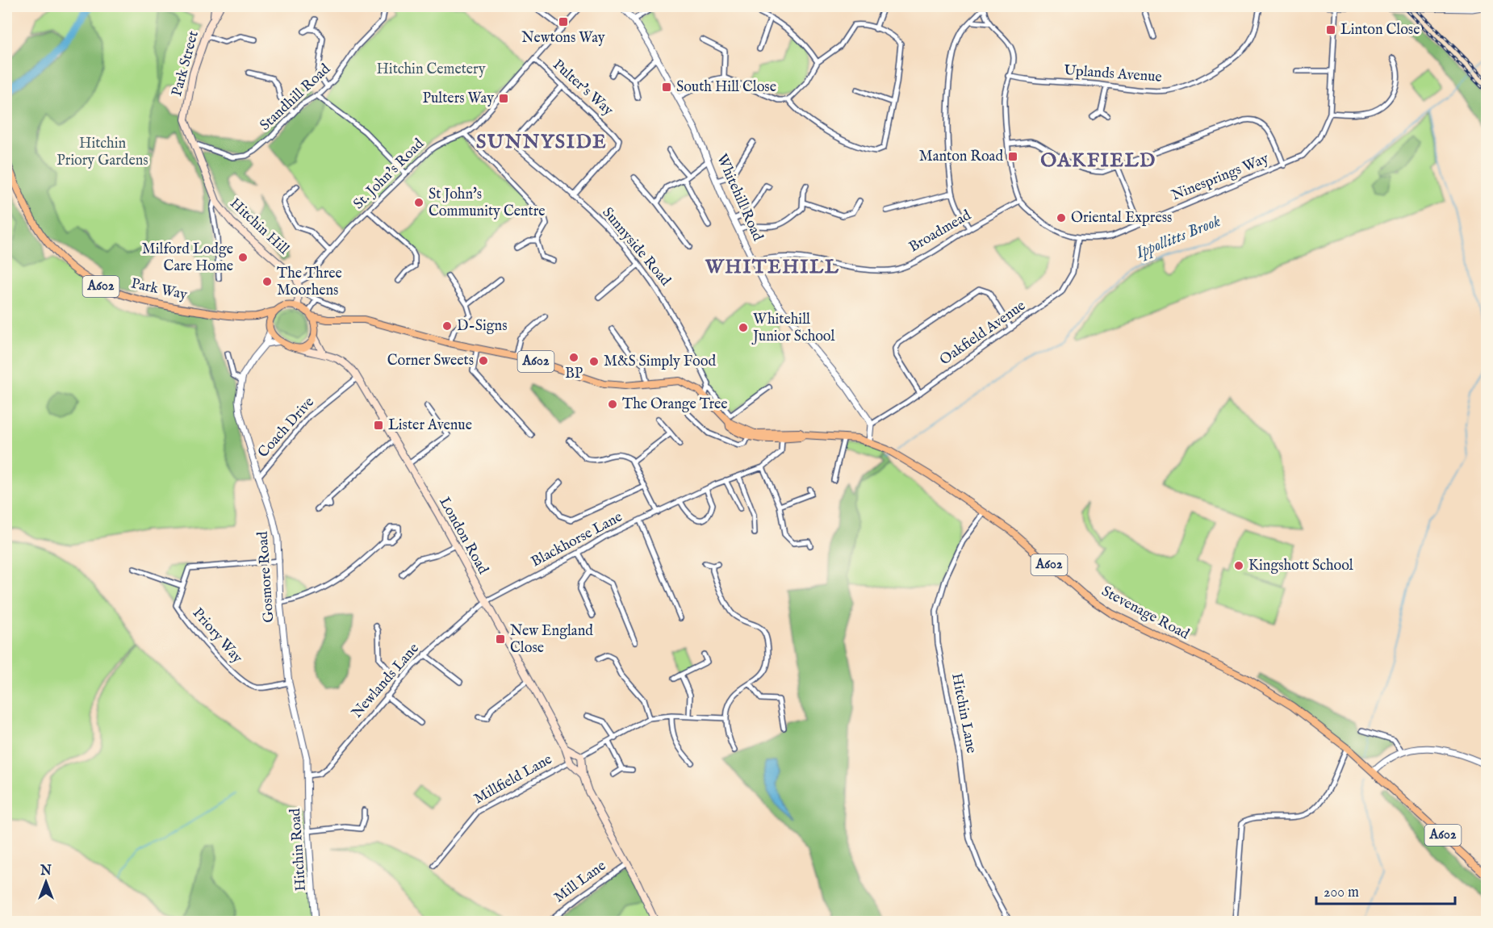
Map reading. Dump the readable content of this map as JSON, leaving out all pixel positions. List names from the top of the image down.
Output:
{
  "streets": {
    "main road": [
      "Park Street",
      "Hitchin Hill",
      "A602",
      "Park Way",
      "London Road",
      "Stevenage Road"
    ],
    "street": [
      "Uplands Avenue",
      "Pulter's Way",
      "Standhill Road",
      "St. John's Road",
      "Ninesprings Way",
      "Whitehill Road",
      "Broadmead",
      "Sunnyside Road",
      "Oakfield Avenue",
      "Coach Drive",
      "Blackhorse Lane",
      "Gosmore Road",
      "Priory Way",
      "Newlands Lane",
      "Hitchin Lane",
      "Millfield Lane",
      "Hitchin Road",
      "Mill Lane"
    ]
  },
  "crossings": [
    ["Park Street", "Hitchin Hill"],
    ["Pulter's Way", "St. John's Road"],
    ["Pulter's Way", "Sunnyside Road"],
    ["Standhill Road", "Hitchin Hill"],
    ["St. John's Road", "Hitchin Hill"],
    ["Ninesprings Way", "Broadmead"],
    ["Ninesprings Way", "Oakfield Avenue"],
    ["Whitehill Road", "Broadmead"],
    ["Whitehill Road", "Oakfield Avenue"],
    ["A602", "Park Way"],
    ["A602", "London Road"],
    ["A602", "Gosmore Road"],
    ["A602", "Stevenage Road"],
    ["Park Way", "London Road"],
    ["Park Way", "Gosmore Road"],
    ["Coach Drive", "London Road"],
    ["Coach Drive", "Gosmore Road"],
    ["London Road", "Blackhorse Lane"],
    ["London Road", "Gosmore Road"],
    ["London Road", "Newlands Lane"],
    ["London Road", "Millfield Lane"],
    ["London Road", "Mill Lane"],
    ["Blackhorse Lane", "Stevenage Road"],
    ["Blackhorse Lane", "Newlands Lane"],
    ["Gosmore Road", "Priory Way"],
    ["Gosmore Road", "Newlands Lane"],
    ["Gosmore Road", "Hitchin Road"],
    ["Stevenage Road", "Hitchin Lane"],
    ["Newlands Lane", "Hitchin Road"]
  ],
  "districts": ["SUNNYSIDE", "OAKFIELD", "WHITEHILL"],
  "water": ["Ippollitts Brook"],
  "parks": ["Hitchin Cemetery", "Hitchin Priory Gardens"],
  "places": {
    "transit": [
      "Newtons Way",
      "Linton Close",
      "South Hill Close",
      "Pulters Way",
      "Manton Road",
      "Lister Avenue",
      "New England Close"
    ],
    "other": [
      "St John's Community Centre",
      "Oriental Express",
      "Milford Lodge Care Home",
      "The Three Moorhens",
      "D-Signs",
      "Whitehill Junior School",
      "BP",
      "Corner Sweets",
      "M&S Simply Food",
      "The Orange Tree",
      "Kingshott School"
    ]
  },
  "scale_bar": "200 m",
  "north": "top"
}
